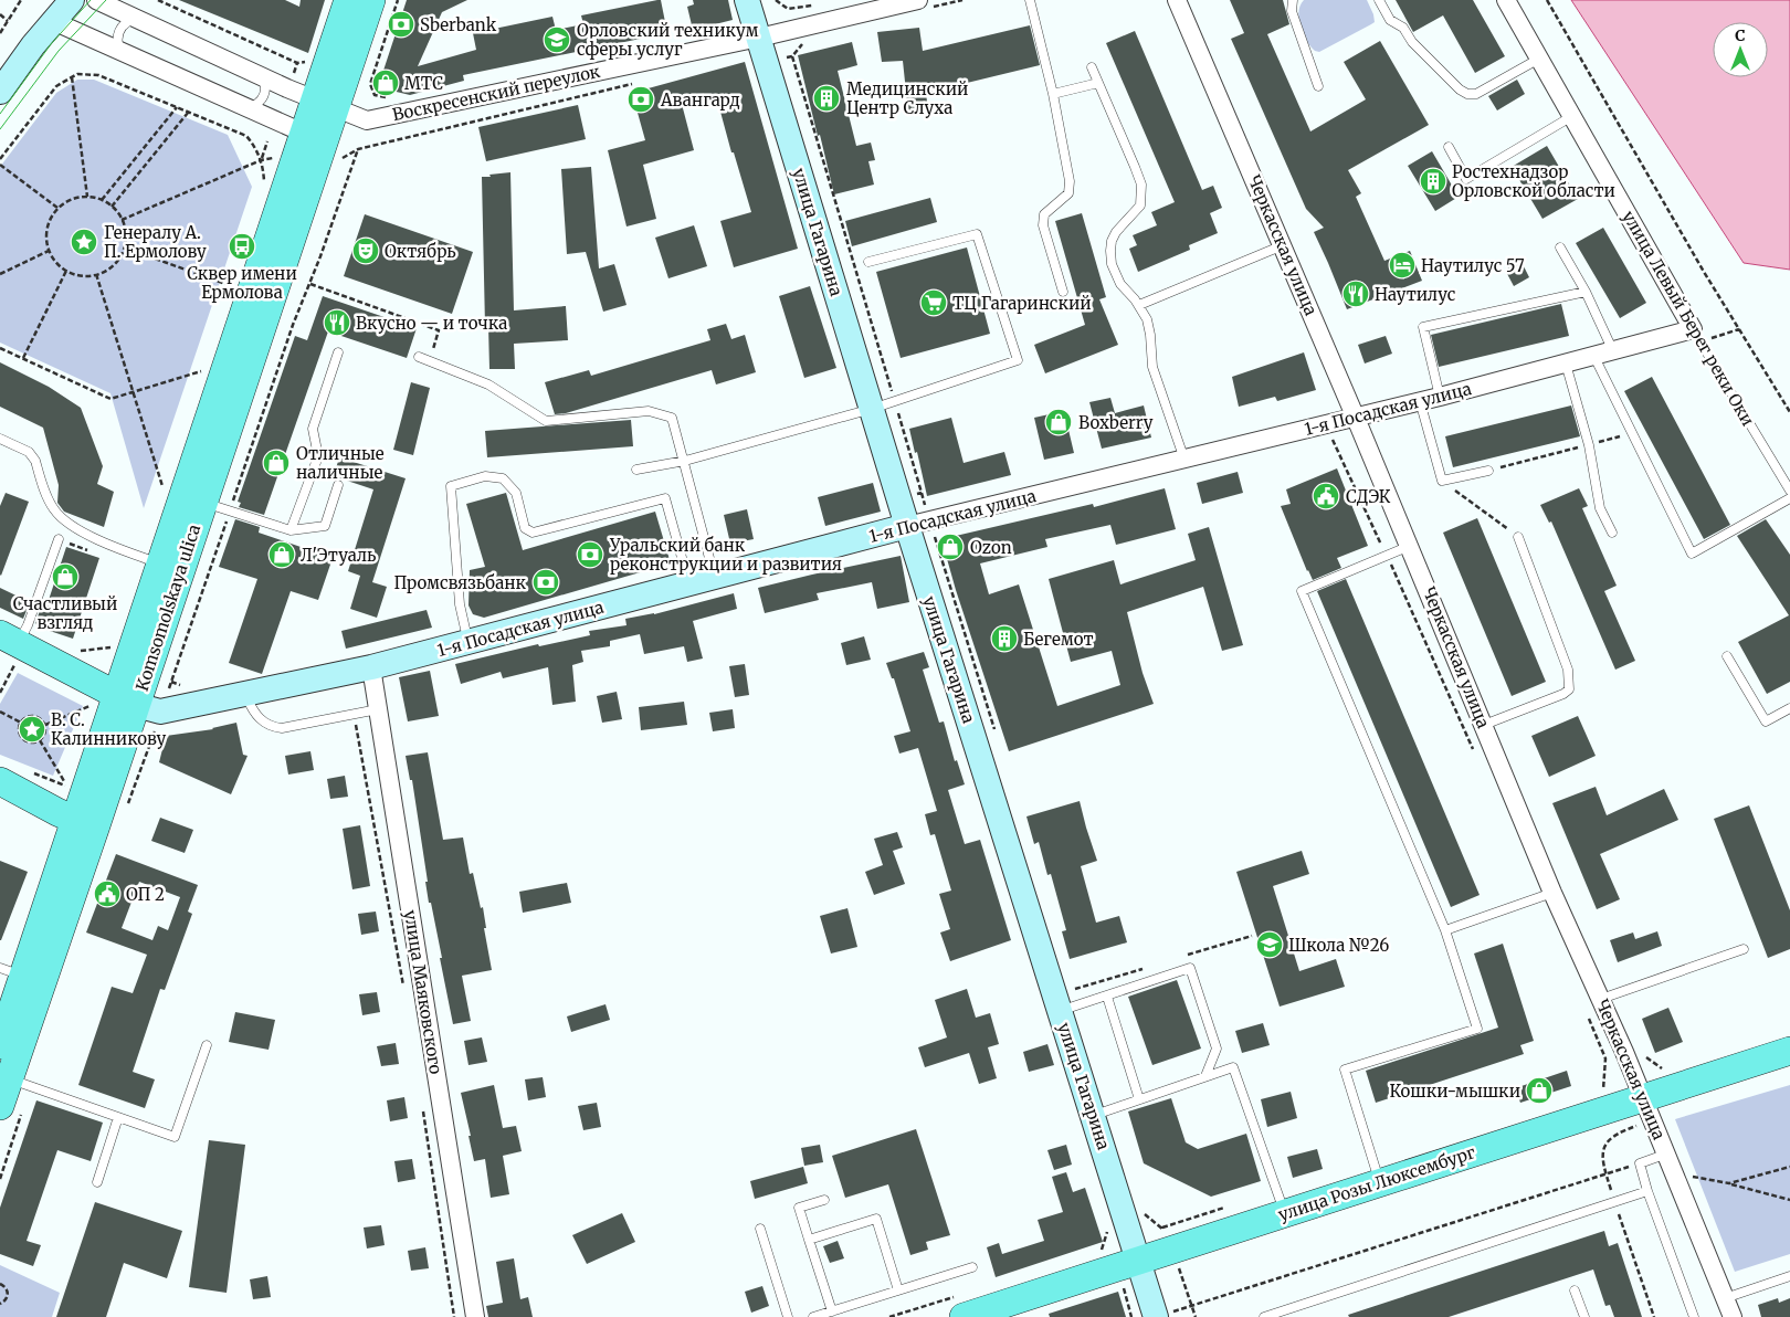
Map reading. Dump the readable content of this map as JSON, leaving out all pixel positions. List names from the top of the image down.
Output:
{
  "streets": {
    "main road": ["Komsomolskaya ulica", "улица Розы Люксембург"],
    "street": [
      "Воскресенский переулок",
      "улица Гагарина",
      "Черкасская улица",
      "улица Левый Берег реки Оки",
      "1-я Посадская улица",
      "улица Маяковского"
    ]
  },
  "crossings": [
    ["Воскресенский переулок", "улица Гагарина"],
    ["Воскресенский переулок", "Komsomolskaya ulica"],
    ["улица Гагарина", "1-я Посадская улица"],
    ["улица Гагарина", "улица Розы Люксембург"],
    ["Черкасская улица", "1-я Посадская улица"],
    ["Черкасская улица", "улица Розы Люксембург"],
    ["улица Левый Берег реки Оки", "1-я Посадская улица"],
    ["1-я Посадская улица", "Komsomolskaya ulica"],
    ["1-я Посадская улица", "улица Маяковского"]
  ],
  "places": {
    "bank": [
      "Sberbank",
      "Авангард",
      "Уральский банк реконструкции и развития",
      "Промсвязьбанк"
    ],
    "school or university": ["Орловский техникум сферы услуг", "Школа №26"],
    "shop": [
      "МТС",
      "Boxberry",
      "Отличные наличные",
      "Ozon",
      "Л'Этуаль",
      "Счастливый взгляд",
      "Кошки-мышки"
    ],
    "building": ["Медицинский Центр Слуха", "Ростехнадзор Орловской области", "Бегемот"],
    "place": ["Генералу А. П. Ермолову", "В. С. Калинникову"],
    "bus stop": ["Сквер имени Ермолова"],
    "theatre": ["Октябрь"],
    "hotel": ["Наутилус 57"],
    "restaurant": ["Наутилус", "Вкусно — и точка"],
    "supermarket": ["ТЦ Гагаринский"],
    "public building": ["СДЭК", "ОП 2"]
  },
  "north": "top"
}
